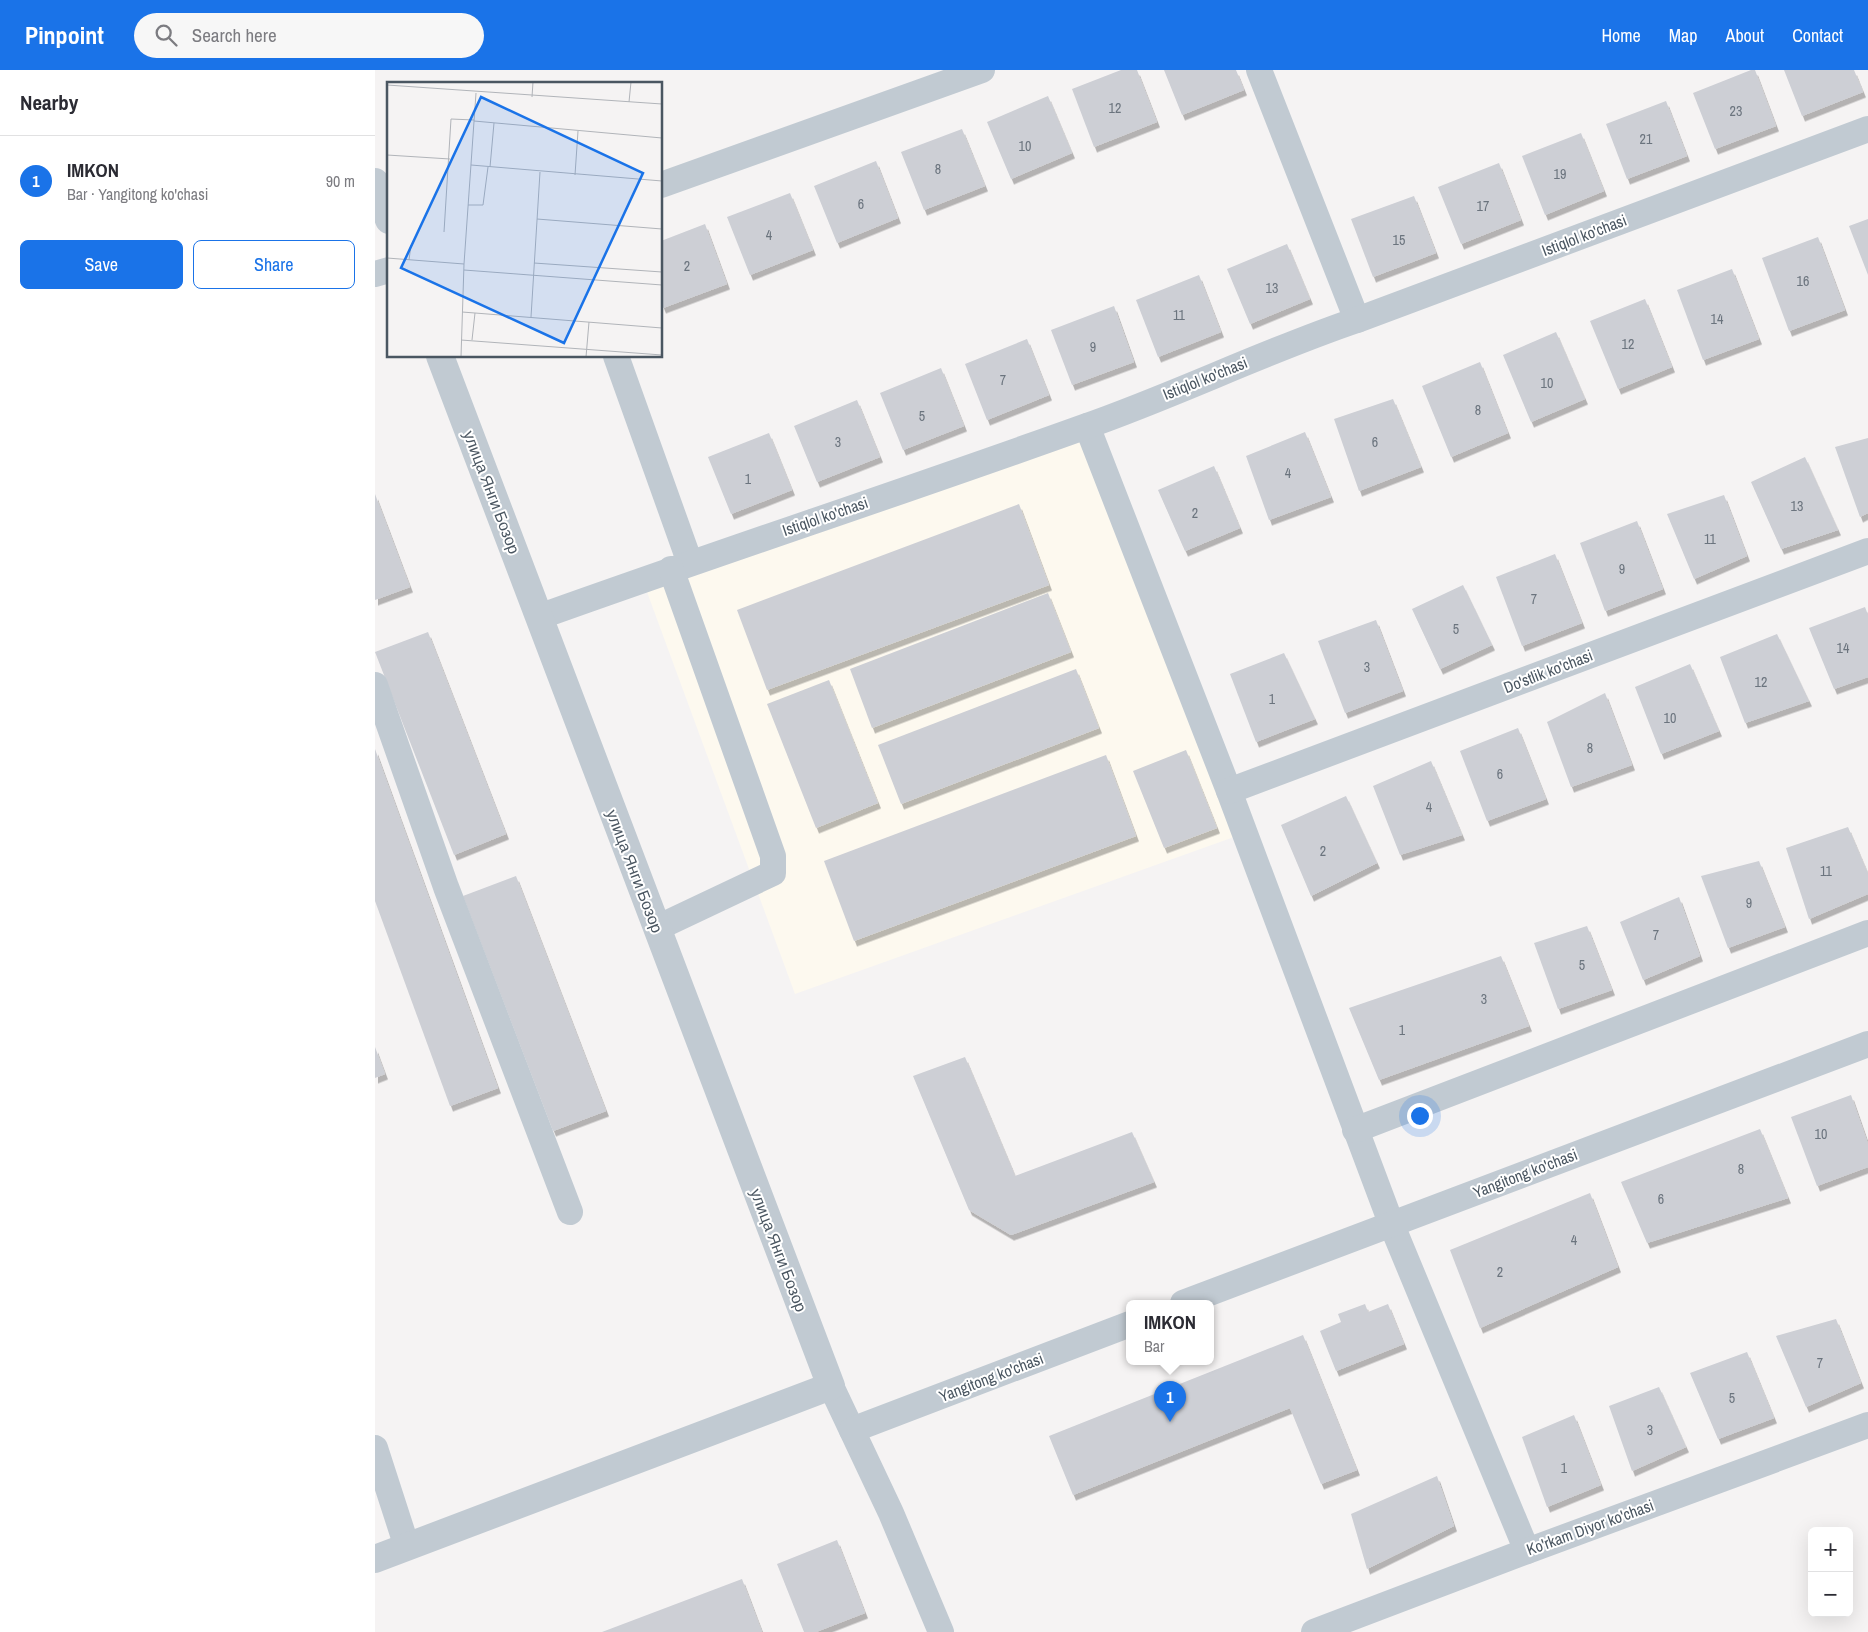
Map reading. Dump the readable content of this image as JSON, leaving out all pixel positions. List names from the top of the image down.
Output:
{
  "streets": {
    "street": [
      "Istiqlol ko'chasi",
      "улица Янги Бозор",
      "Do'stlik ko'chasi",
      "Yangitong ko'chasi",
      "Ko'rkam Diyor ko'chasi"
    ]
  },
  "crossings": [
    ["Istiqlol ko'chasi", "улица Янги Бозор"]
  ],
  "house_numbers": [
    "12",
    "23",
    "21",
    "10",
    "8",
    "19",
    "6",
    "17",
    "4",
    "15",
    "2",
    "16",
    "13",
    "11",
    "14",
    "12",
    "9",
    "7",
    "10",
    "8",
    "5",
    "3",
    "6",
    "4",
    "1",
    "13",
    "2",
    "11",
    "9",
    "7",
    "5",
    "14",
    "3",
    "12",
    "1",
    "10",
    "8",
    "6",
    "4",
    "2",
    "11",
    "9",
    "7",
    "5",
    "3",
    "1",
    "10",
    "8",
    "6",
    "4",
    "2",
    "7",
    "5",
    "3",
    "1"
  ],
  "page": {
    "header": "Pinpoint",
    "search": "Search here",
    "nav": [
      "Home",
      "Map",
      "About",
      "Contact"
    ],
    "heading": "Nearby",
    "list": [
      {
        "mark": "1",
        "name": "IMKON",
        "note": "Bar · Yangitong ko'chasi",
        "value": "90 m"
      }
    ],
    "buttons": ["Save", "Share"],
    "popup": ["IMKON", "Bar"],
    "pins": "1",
    "map_buttons": ["+", "−"]
  }
}
